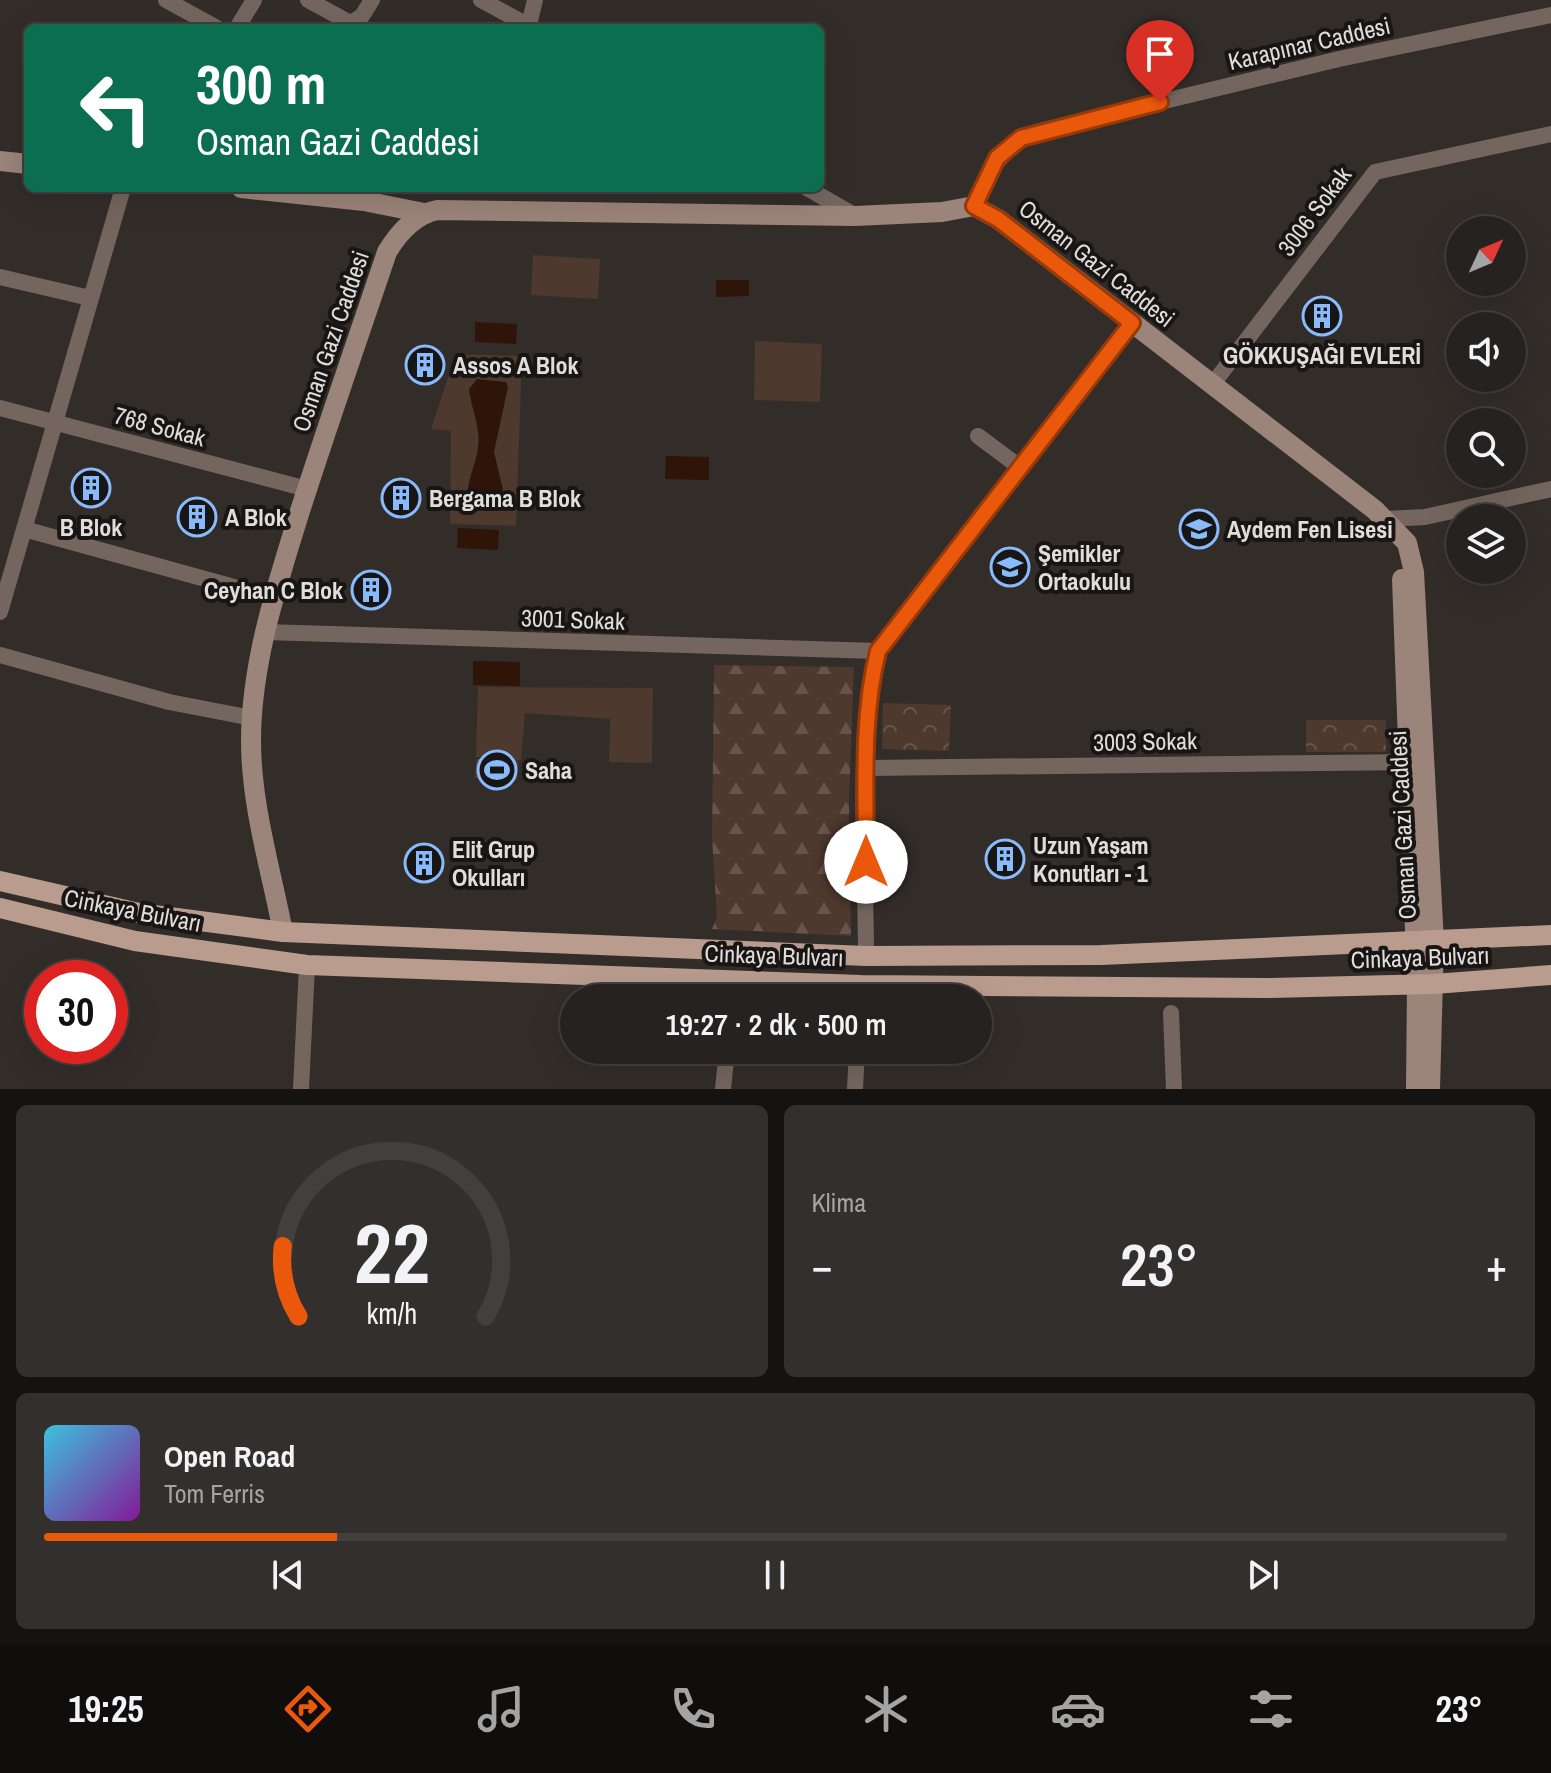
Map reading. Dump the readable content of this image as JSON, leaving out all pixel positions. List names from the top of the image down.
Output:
{
  "streets": {
    "main road": ["Cinkaya Bulvarı"],
    "street": [
      "Karapınar Caddesi",
      "3006 Sokak",
      "Osman Gazi Caddesi",
      "768 Sokak",
      "3001 Sokak",
      "3003 Sokak"
    ]
  },
  "crossings": [
    ["Karapınar Caddesi", "Osman Gazi Caddesi"],
    ["3006 Sokak", "Osman Gazi Caddesi"],
    ["Osman Gazi Caddesi", "768 Sokak"],
    ["Osman Gazi Caddesi", "3001 Sokak"],
    ["Osman Gazi Caddesi", "3003 Sokak"],
    ["Osman Gazi Caddesi", "Cinkaya Bulvarı"]
  ],
  "places": {
    "building": [
      "GÖKKUŞAĞI EVLERİ",
      "Assos A Blok",
      "B Blok",
      "Bergama B Blok",
      "A Blok",
      "Ceyhan C Blok",
      "Uzun Yaşam Konutları - 1",
      "Elit Grup Okulları"
    ],
    "school or university": ["Aydem Fen Lisesi", "Şemikler Ortaokulu"],
    "sports": ["Saha"]
  },
  "north": "top right",
  "page": {
    "turn": ["300 m", "Osman Gazi Caddesi"],
    "limit": "30",
    "trip": "19:27 · 2 dk · 500 m",
    "tile": "Klima",
    "heat": ["−", "23°", "+"],
    "song": ["Open Road", "Tom Ferris"],
    "tabs": ["19:25", "23°"],
    "gauge": ["22", "km/h"]
  }
}
